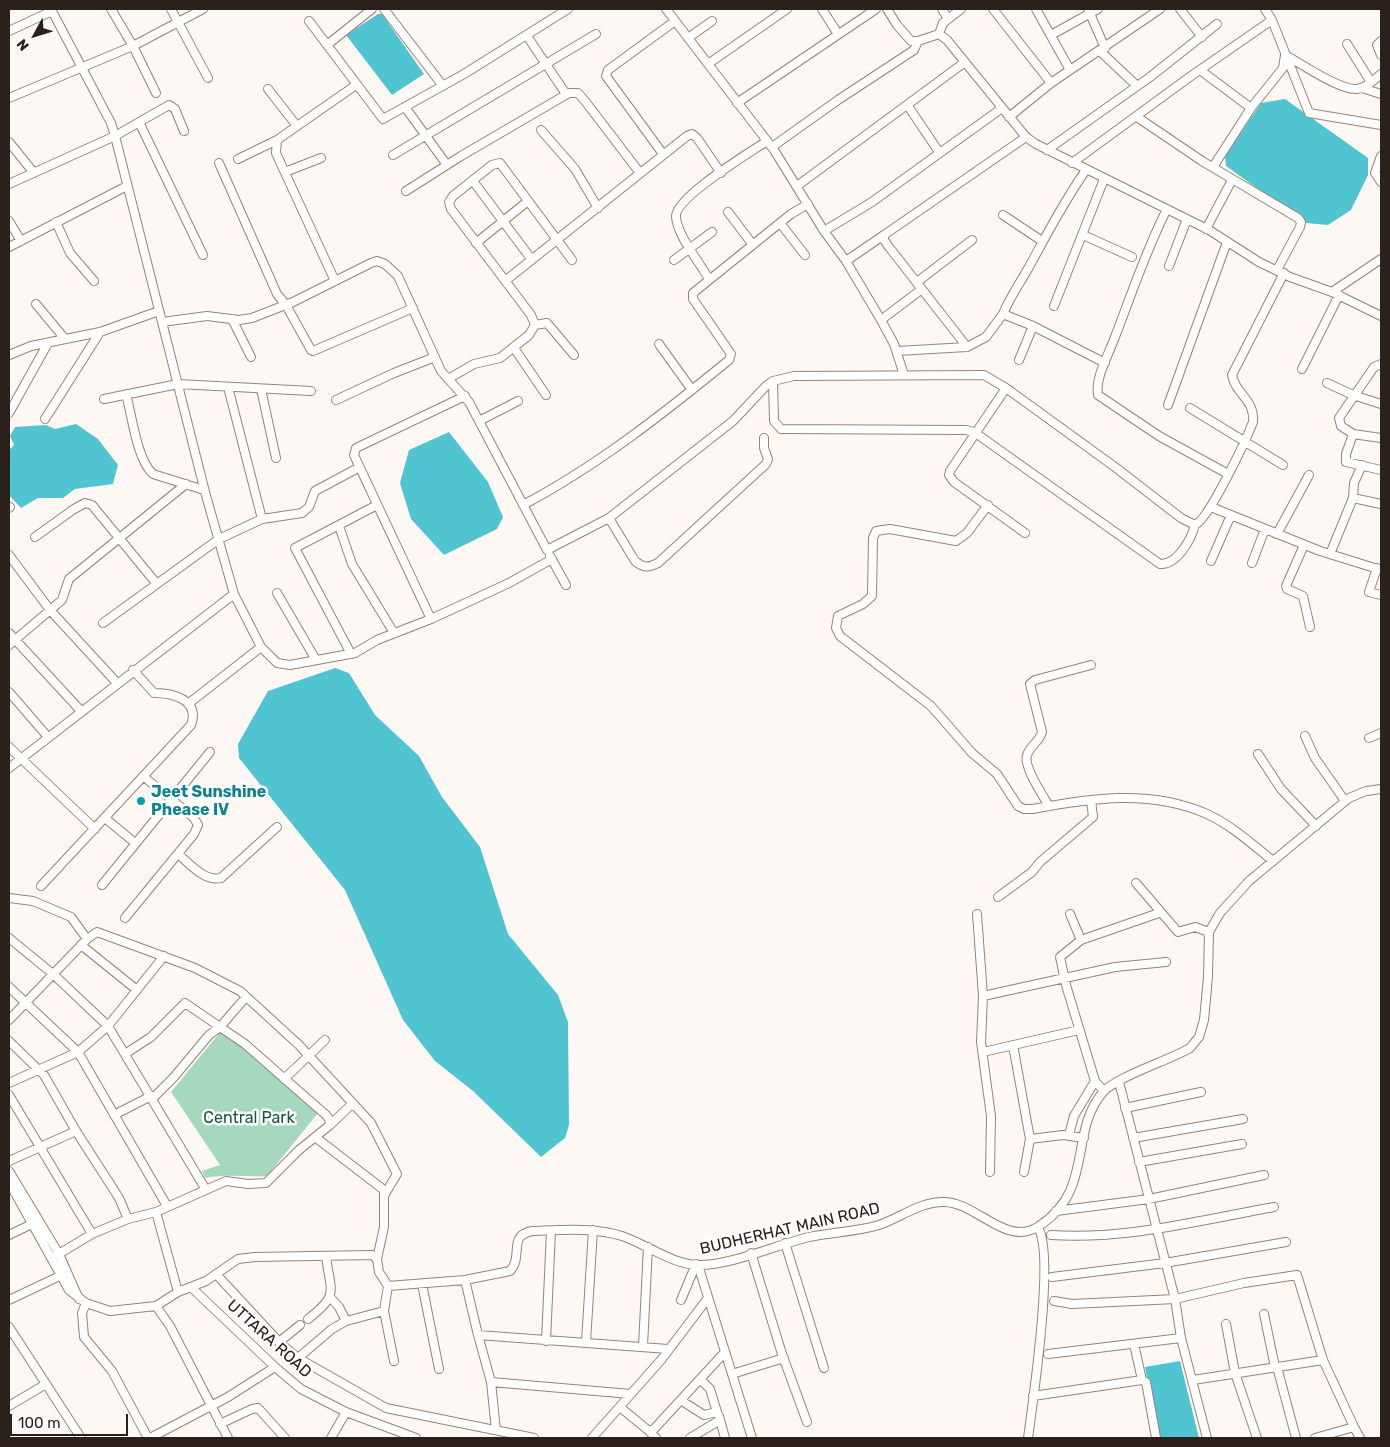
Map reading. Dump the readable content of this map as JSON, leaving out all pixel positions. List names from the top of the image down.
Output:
{
  "streets": {
    "street": ["BUDHERHAT MAIN ROAD", "UTTARA ROAD"]
  },
  "parks": ["Central Park"],
  "places": ["Jeet Sunshine Phease IV"],
  "scale_bar": "100 m",
  "north": "bottom left"
}
